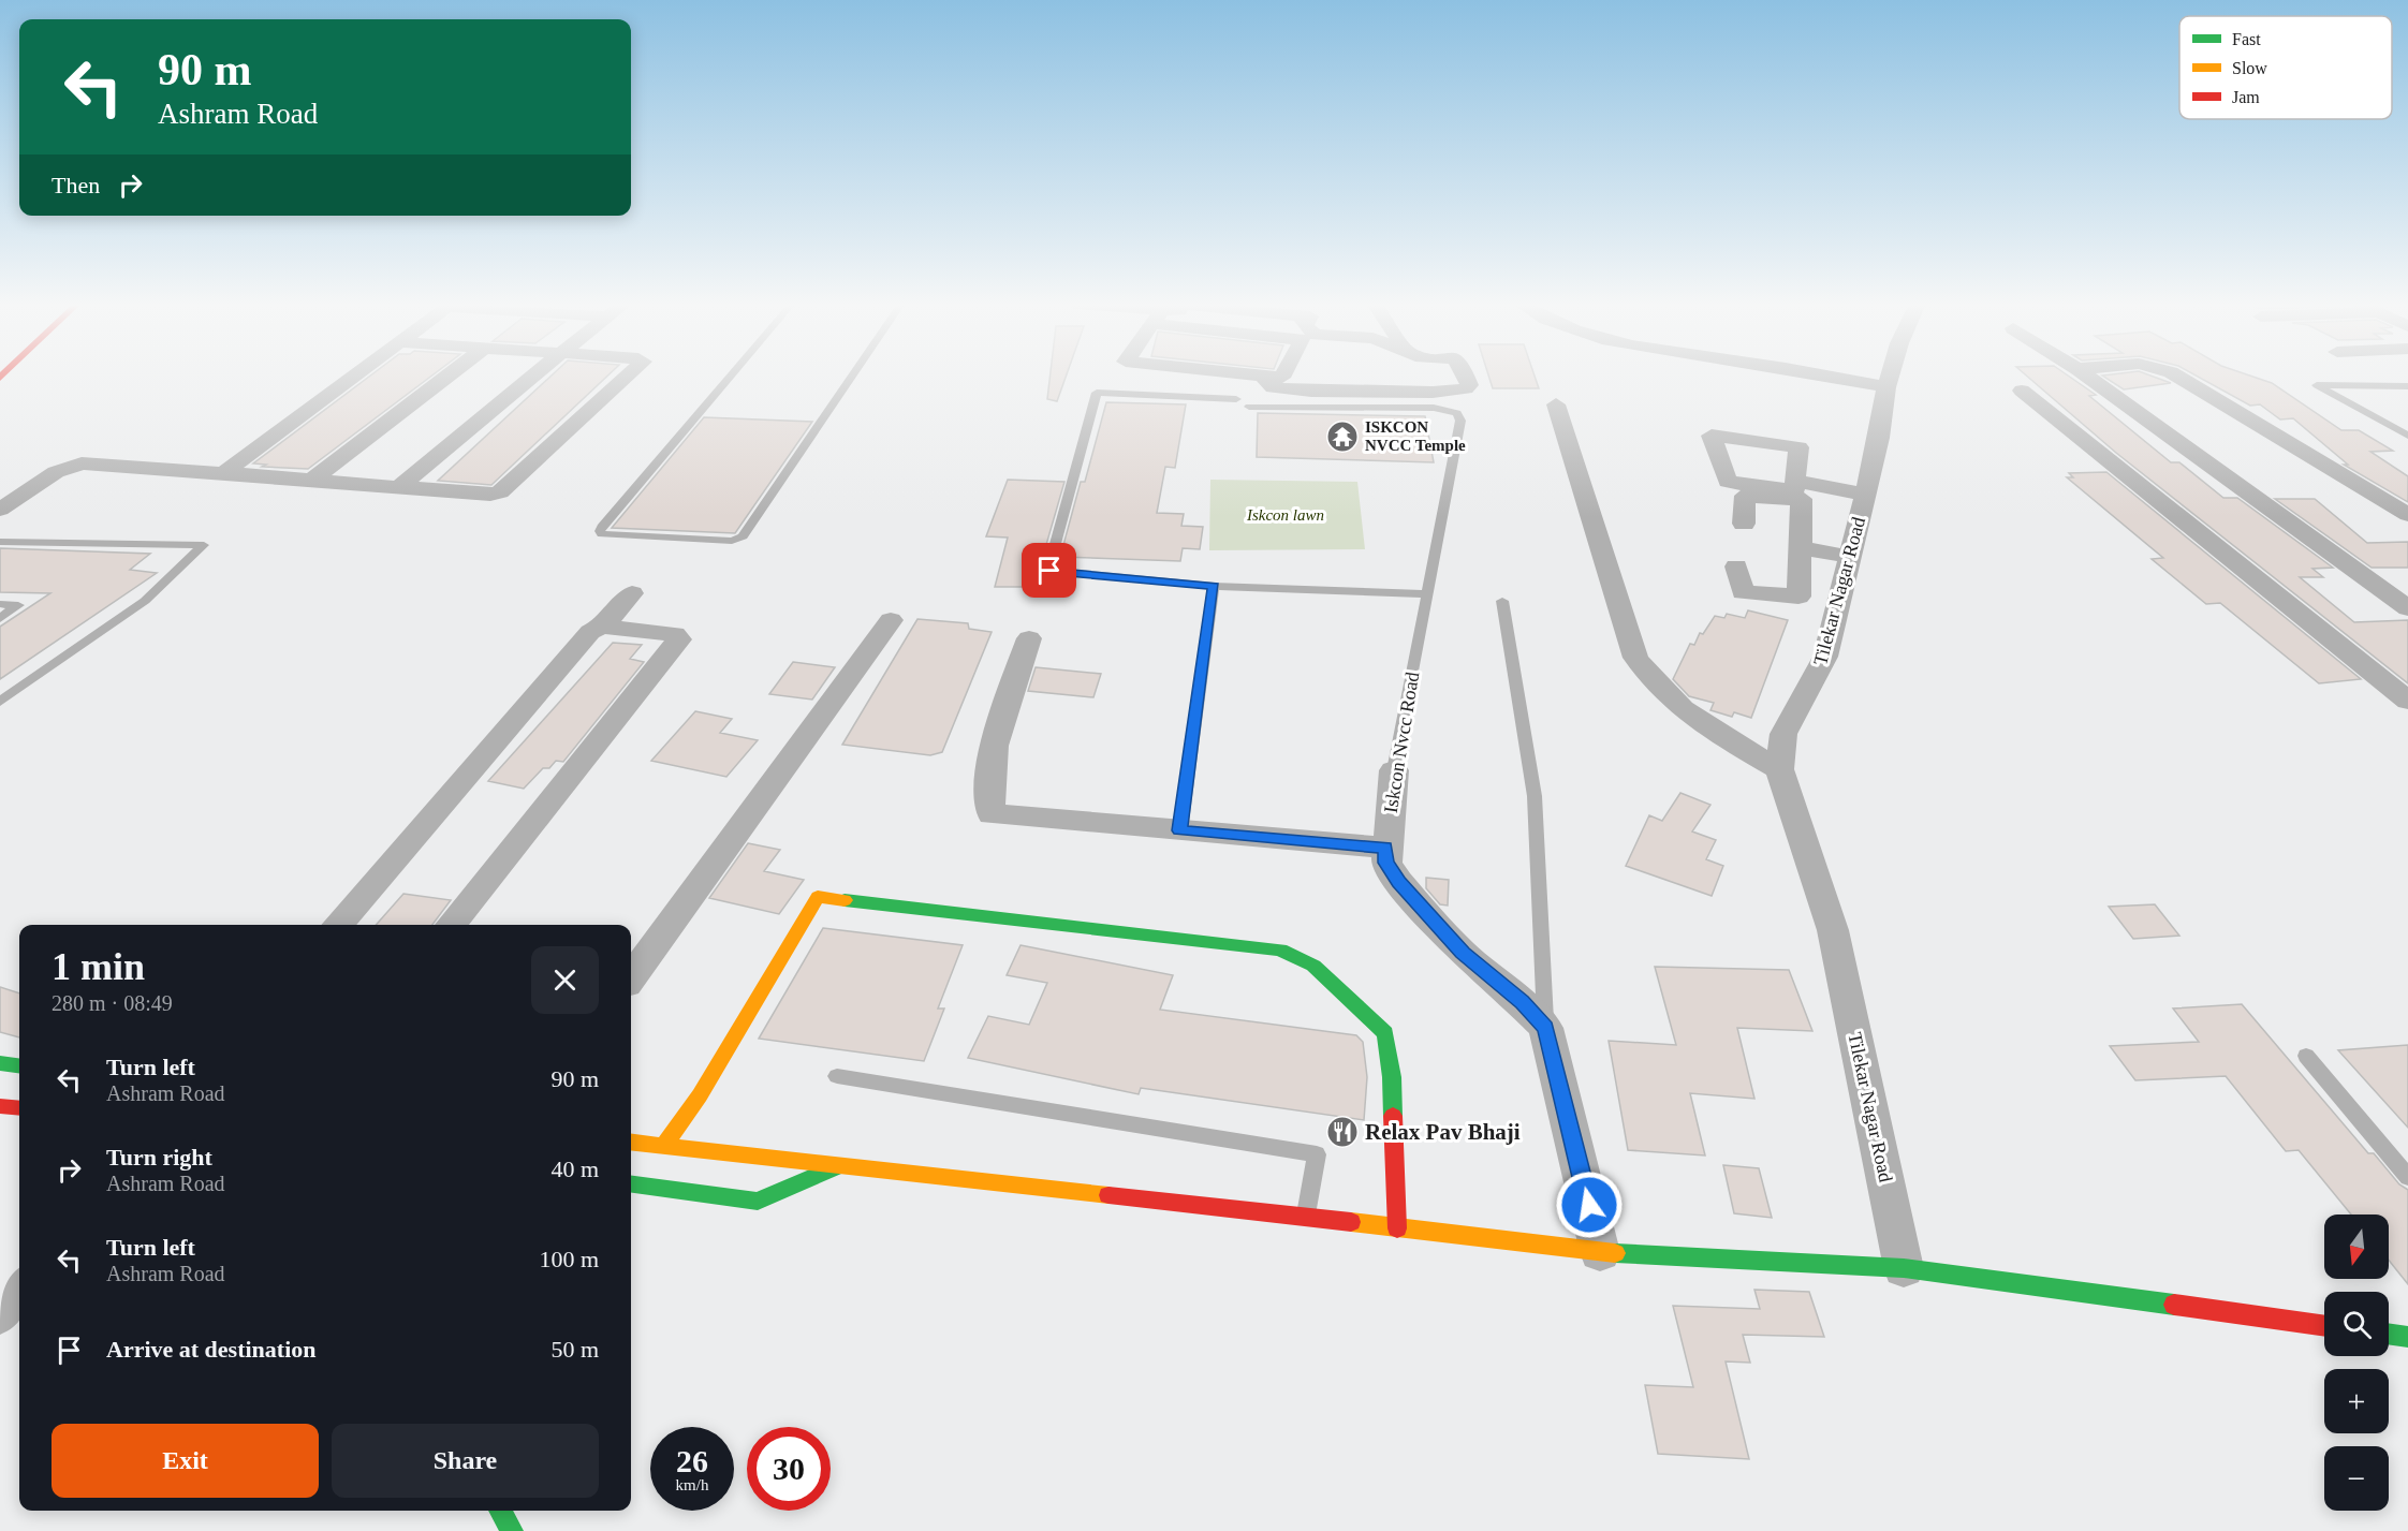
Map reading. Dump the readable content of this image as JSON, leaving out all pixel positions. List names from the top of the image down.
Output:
{
  "streets": {
    "street": ["Tilekar Nagar Road", "Iskcon Nvcc Road"]
  },
  "parks": ["Iskcon lawn"],
  "places": {
    "temple": ["ISKCON NVCC Temple"],
    "restaurant": ["Relax Pav Bhaji"]
  },
  "legend": ["Fast", "Slow", "Jam"],
  "north": "bottom",
  "page": {
    "turn": ["90 m", "Ashram Road"],
    "then": "Then",
    "heading": ["1 min", "280 m · 08:49"],
    "list": [
      {
        "name": "Turn left",
        "note": "Ashram Road",
        "value": "90 m"
      },
      {
        "name": "Turn right",
        "note": "Ashram Road",
        "value": "40 m"
      },
      {
        "name": "Turn left",
        "note": "Ashram Road",
        "value": "100 m"
      },
      {
        "name": "Arrive at destination",
        "value": "50 m"
      }
    ],
    "map_buttons": ["+", "−"],
    "buttons": ["Exit", "Share"],
    "speed": "26 km/h",
    "limit": "30"
  }
}
